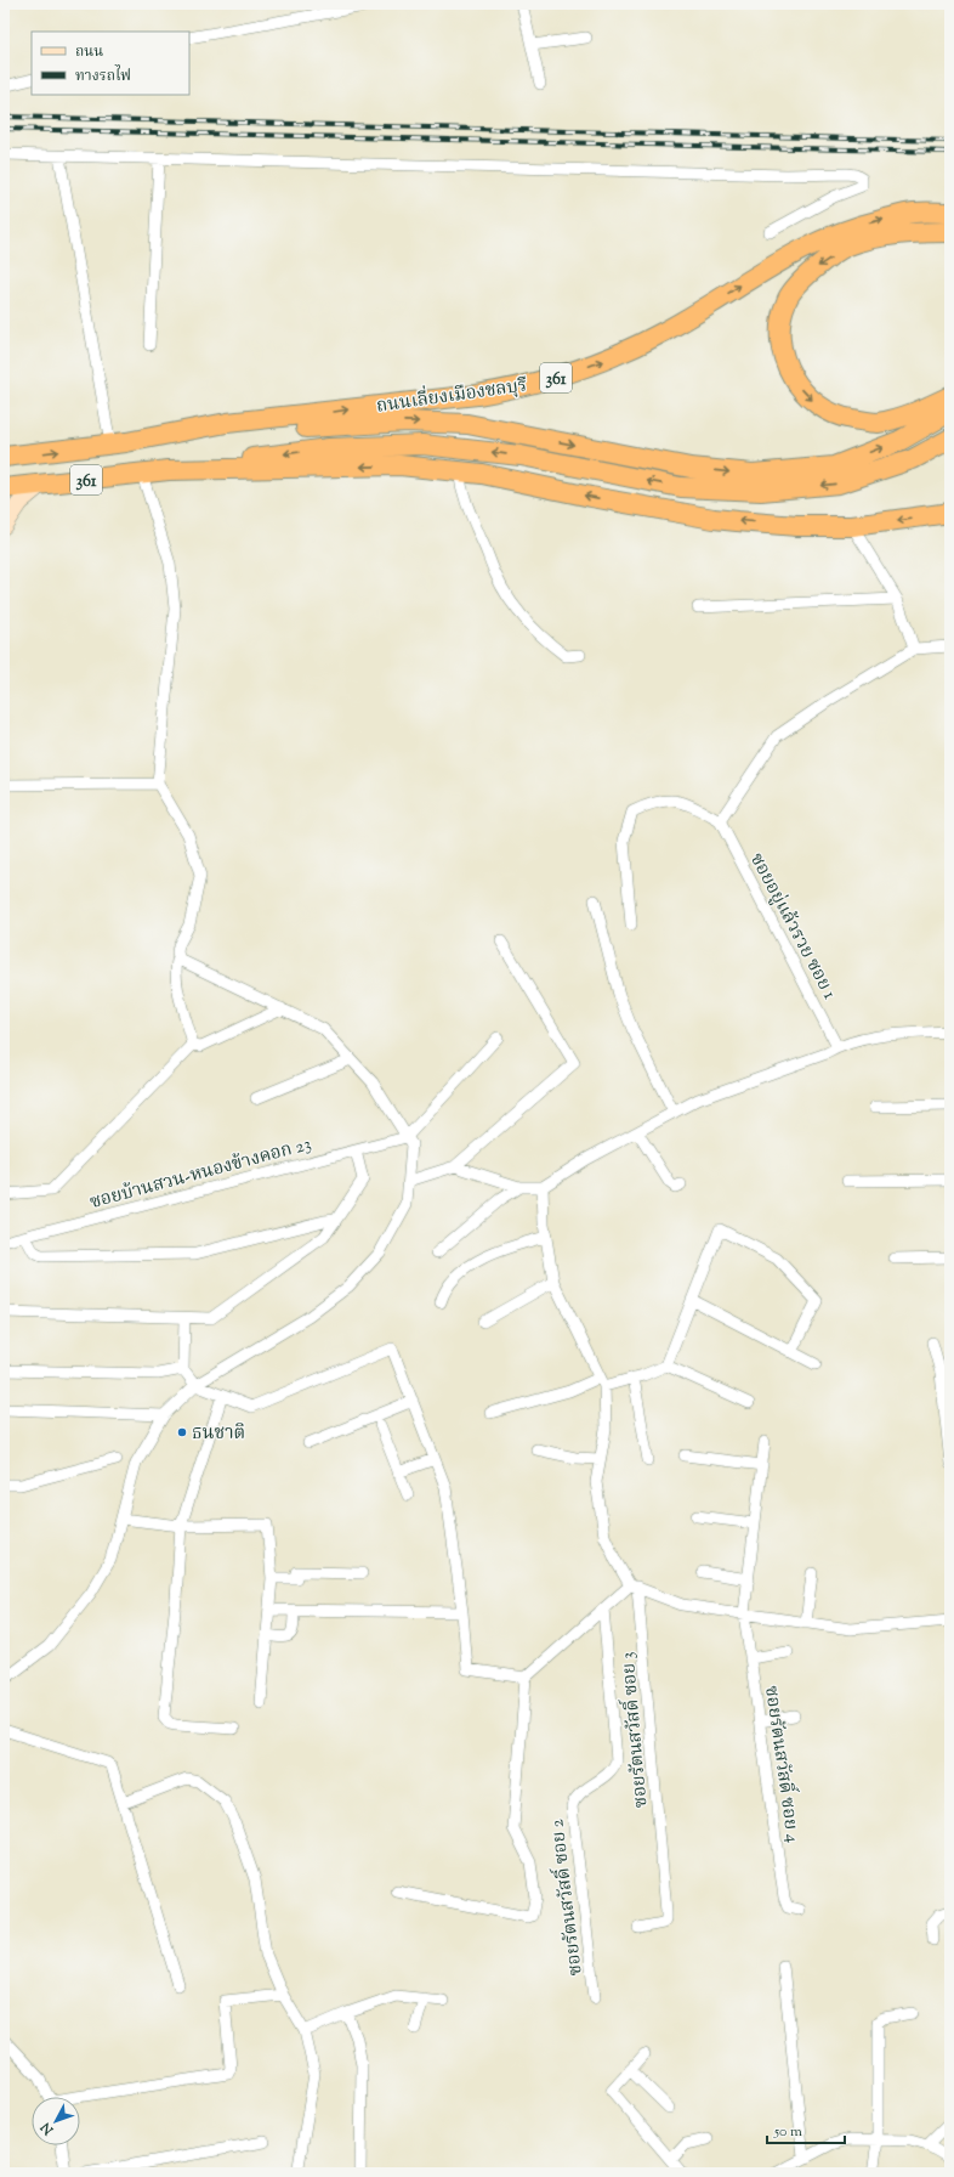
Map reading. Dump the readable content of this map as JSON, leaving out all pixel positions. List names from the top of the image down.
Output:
{
  "streets": {
    "highway": ["361", "ถนนเลี่ยงเมืองชลบุรี"],
    "street": [
      "ซอยอยู่แล้วรวย ซอย 1",
      "ซอยบ้านสวน-หนองข้างคอก 23",
      "ซอยรัตนสวัสดิ์ ซอย 3",
      "ซอยรัตนสวัสดิ์ ซอย 4",
      "ซอยรัตนสวัสดิ์ ซอย 2"
    ]
  },
  "places": ["ธนชาติ"],
  "legend": ["ถนน", "ทางรถไฟ"],
  "scale_bar": "50 m",
  "north": "bottom left"
}
